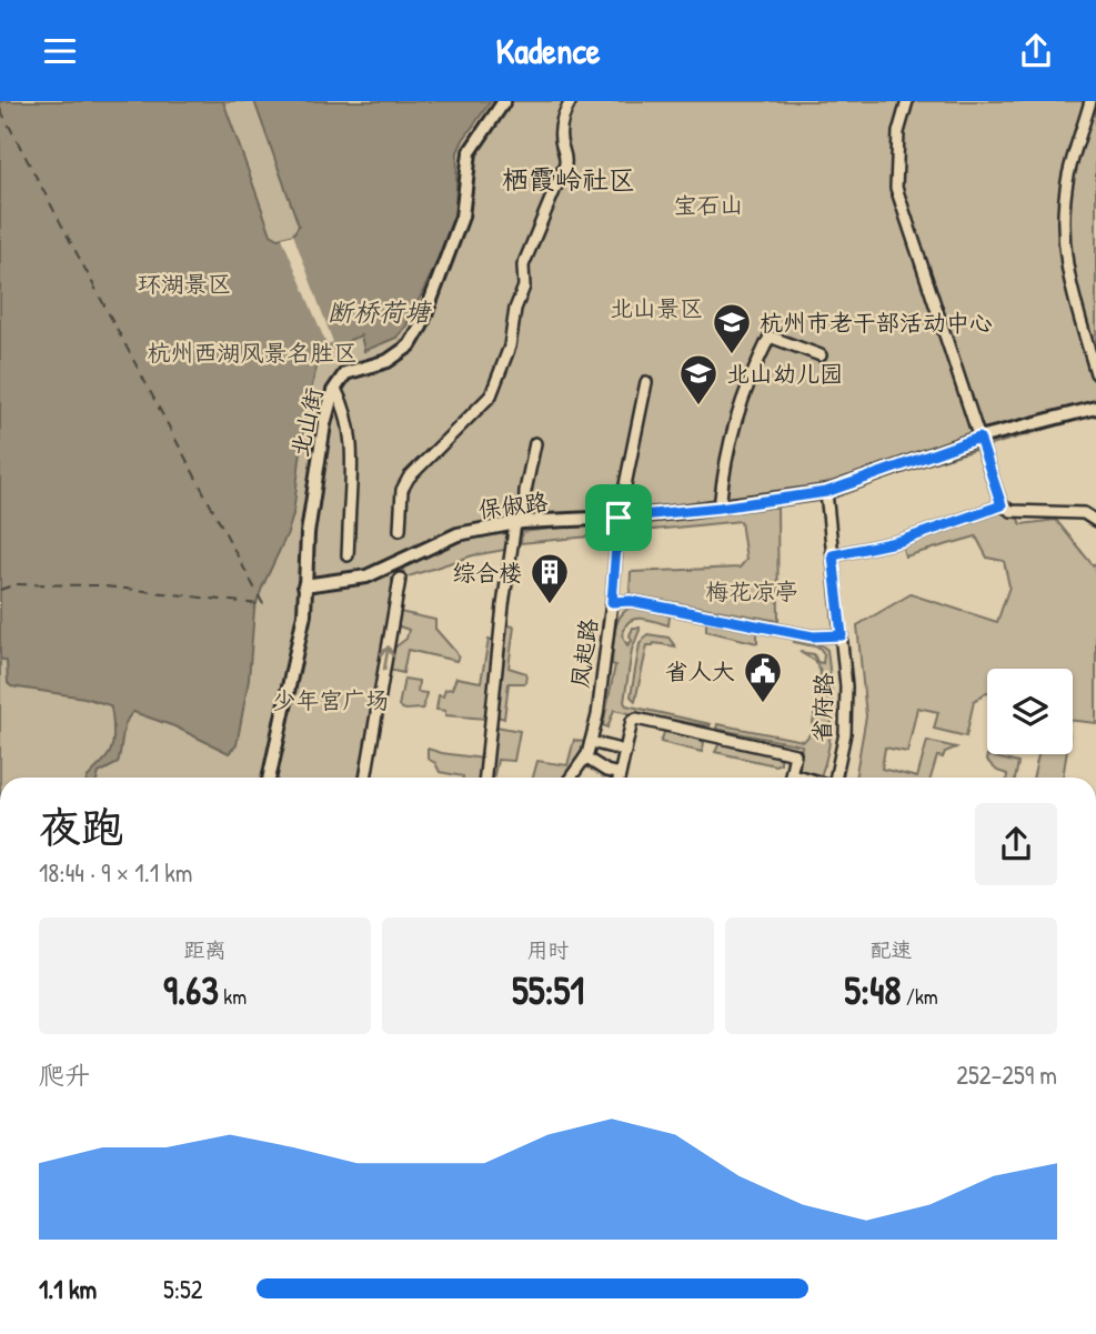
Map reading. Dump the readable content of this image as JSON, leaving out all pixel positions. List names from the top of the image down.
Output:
{
  "streets": {
    "main road": ["北山街", "保俶路"],
    "street": ["凤起路", "省府路"]
  },
  "crossings": [
    ["北山街", "保俶路"],
    ["保俶路", "凤起路"],
    ["保俶路", "省府路"]
  ],
  "districts": ["栖霞岭社区"],
  "water": ["断桥荷塘"],
  "parks": [
    "宝石山",
    "环湖景区",
    "北山景区",
    "杭州西湖风景名胜区",
    "梅花凉亭",
    "少年宫广场"
  ],
  "places": {
    "school or university": ["杭州市老干部活动中心", "北山幼儿园"],
    "building": ["综合楼"],
    "public building": ["省人大"]
  },
  "page": {
    "header": "Kadence",
    "heading": ["夜跑", "18:44 · 9 × 1.1 km"],
    "stats": [
      ["距离", "9.63 km"],
      ["用时", "55:51"],
      ["配速", "5:48 /km"]
    ],
    "chart": ["爬升", "252–259 m"],
    "list": [
      {
        "name": "1.1 km",
        "note": "5:52"
      }
    ]
  }
}
